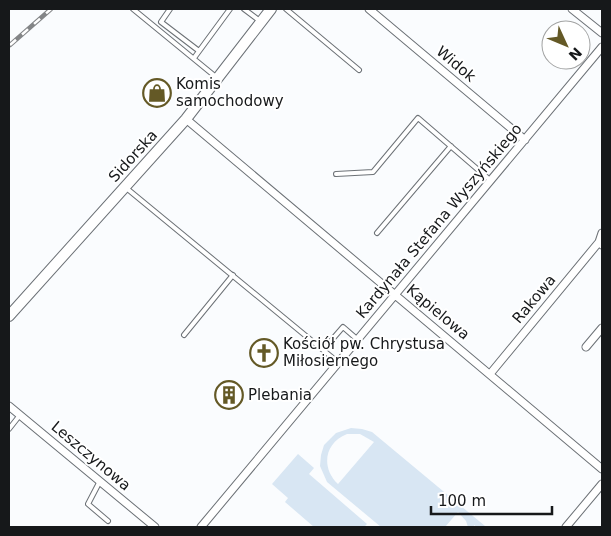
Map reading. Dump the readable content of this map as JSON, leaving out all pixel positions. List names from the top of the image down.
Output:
{
  "streets": {
    "street": [
      "Widok",
      "Sidorska",
      "Kardynała Stefana Wyszyńskiego",
      "Rakowa",
      "Kąpielowa",
      "Leszczynowa"
    ]
  },
  "crossings": [
    ["Widok", "Kardynała Stefana Wyszyńskiego"],
    ["Sidorska", "Kąpielowa"],
    ["Kardynała Stefana Wyszyńskiego", "Kąpielowa"],
    ["Rakowa", "Kąpielowa"]
  ],
  "places": {
    "shop": ["Komis samochodowy"],
    "church": ["Kościół pw. Chrystusa Miłosiernego"],
    "building": ["Plebania"]
  },
  "scale_bar": "100 m",
  "north": "bottom right"
}
